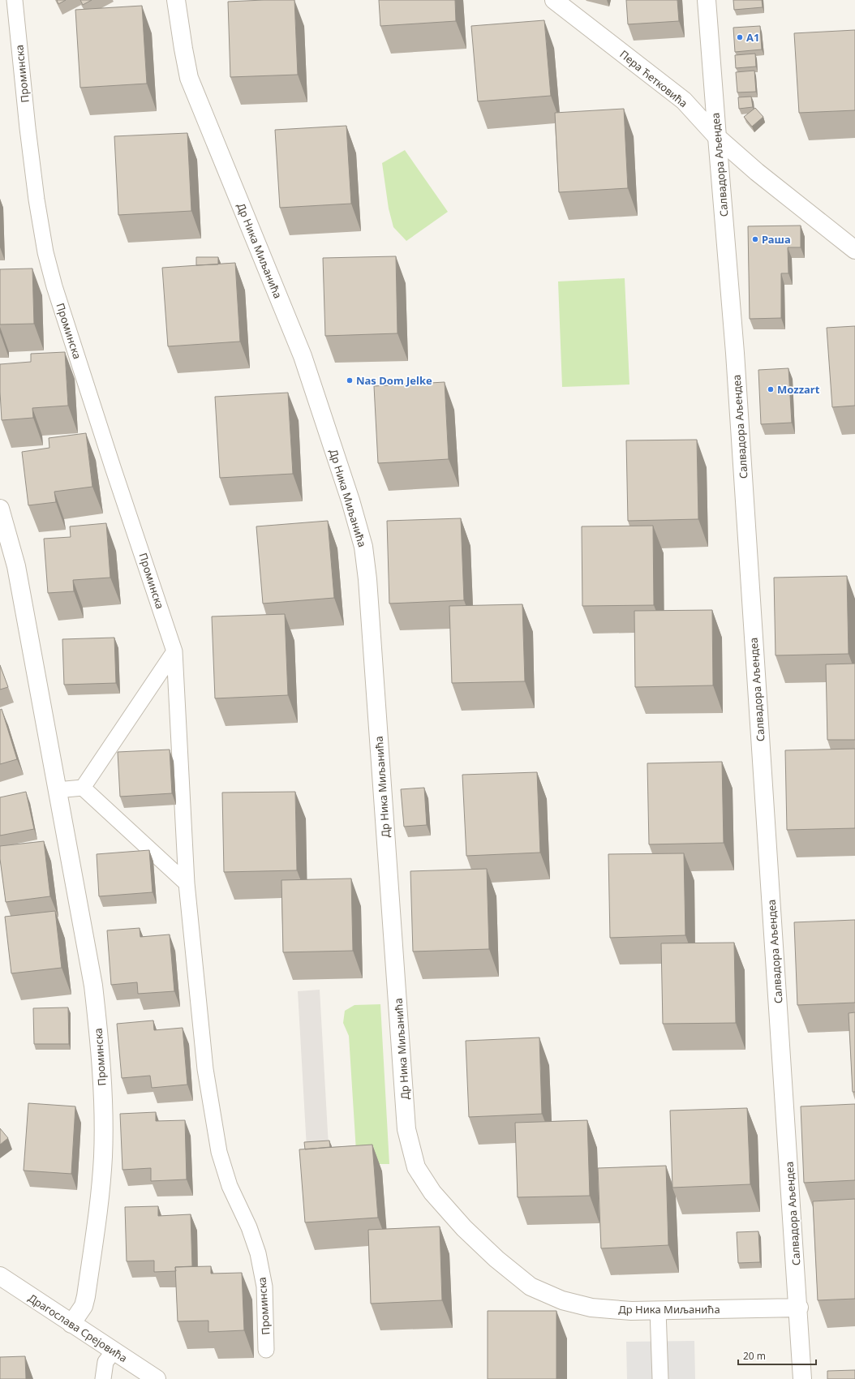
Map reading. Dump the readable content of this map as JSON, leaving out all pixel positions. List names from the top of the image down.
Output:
{
  "streets": {
    "street": [
      "Проминска",
      "Пера Ћетковића",
      "Салвадора Аљендеа",
      "Др Ника Миљанића",
      "Драгослава Срејовића"
    ]
  },
  "crossings": [
    ["Проминска", "Драгослава Срејовића"],
    ["Пера Ћетковића", "Салвадора Аљендеа"],
    ["Салвадора Аљендеа", "Др Ника Миљанића"]
  ],
  "places": [
    "A1",
    "Раша",
    "Nas Dom Jelke",
    "Mozzart"
  ],
  "scale_bar": "20 m"
}
